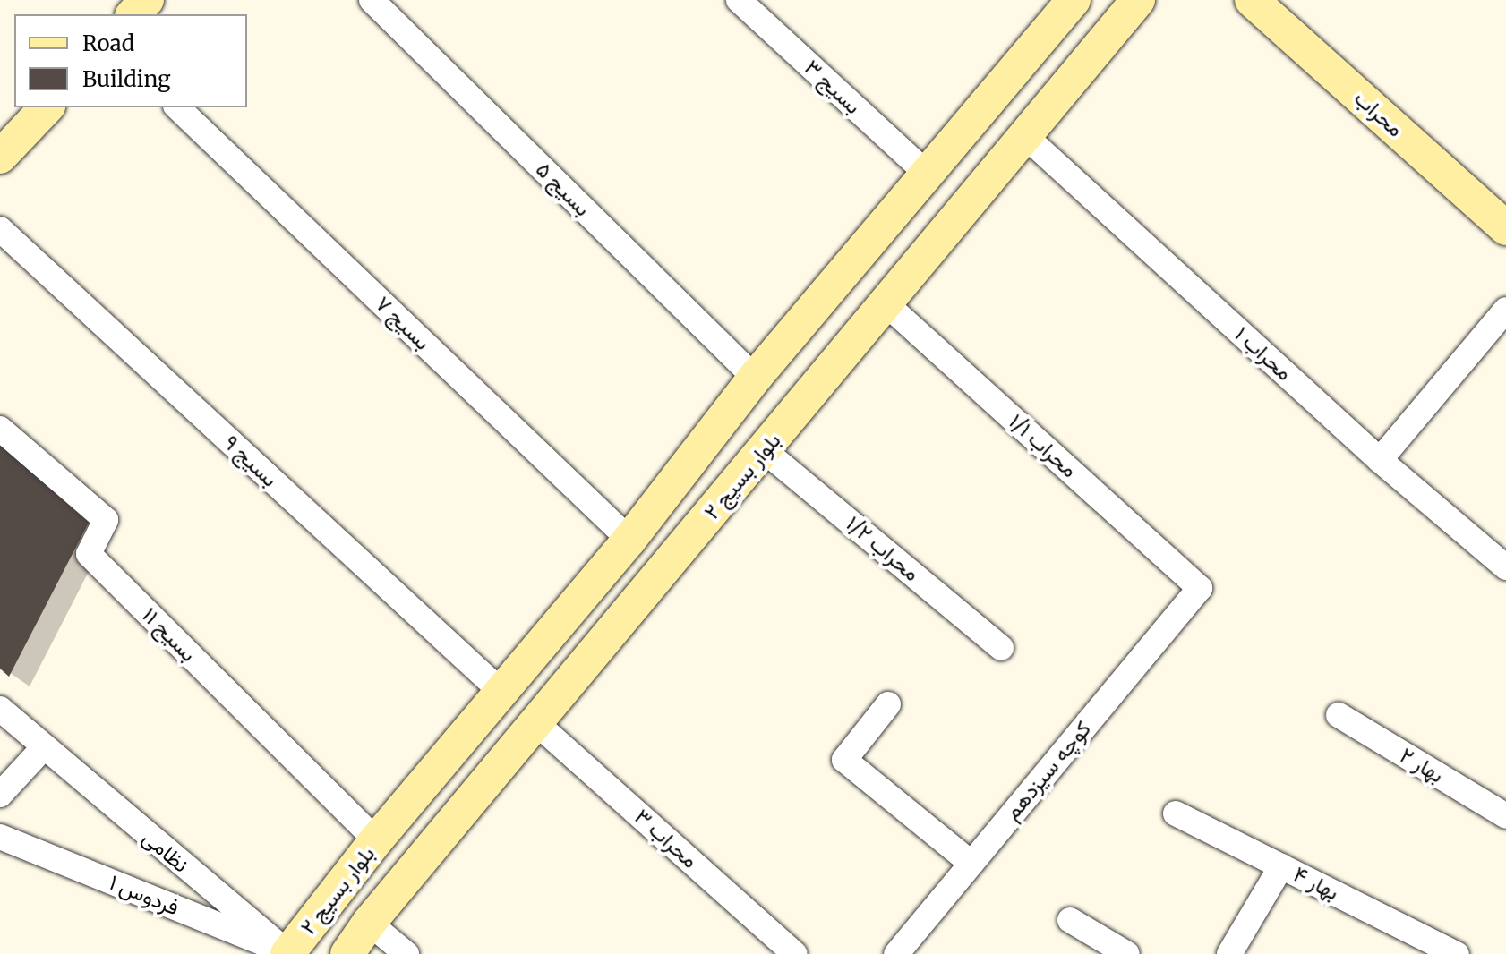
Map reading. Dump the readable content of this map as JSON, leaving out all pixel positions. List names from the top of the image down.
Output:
{
  "streets": {
    "main road": ["محراب", "بلوار بسیج ۲"],
    "street": [
      "۳ بسیج",
      "۵ بسیج",
      "۷ بسیج",
      "محراب ۱",
      "محراب ۱/۱",
      "۹ بسیج",
      "محراب ۱/۲",
      "۱۱ بسیج",
      "بهار ۲",
      "کوچه سیزدهم",
      "محراب ۳",
      "نظامی",
      "بهار ۴",
      "فردوس ۱"
    ]
  },
  "crossings": [
    ["۳ بسیج", "بلوار بسیج ۲"],
    ["۵ بسیج", "بلوار بسیج ۲"],
    ["۷ بسیج", "بلوار بسیج ۲"],
    ["محراب ۱", "بلوار بسیج ۲"],
    ["محراب ۱/۱", "بلوار بسیج ۲"],
    ["محراب ۱/۱", "کوچه سیزدهم"],
    ["۹ بسیج", "بلوار بسیج ۲"],
    ["بلوار بسیج ۲", "محراب ۱/۲"],
    ["بلوار بسیج ۲", "۱۱ بسیج"],
    ["بلوار بسیج ۲", "محراب ۳"],
    ["بلوار بسیج ۲", "نظامی"],
    ["بلوار بسیج ۲", "فردوس ۱"],
    ["نظامی", "فردوس ۱"]
  ],
  "legend": ["Road", "Building"]
}
